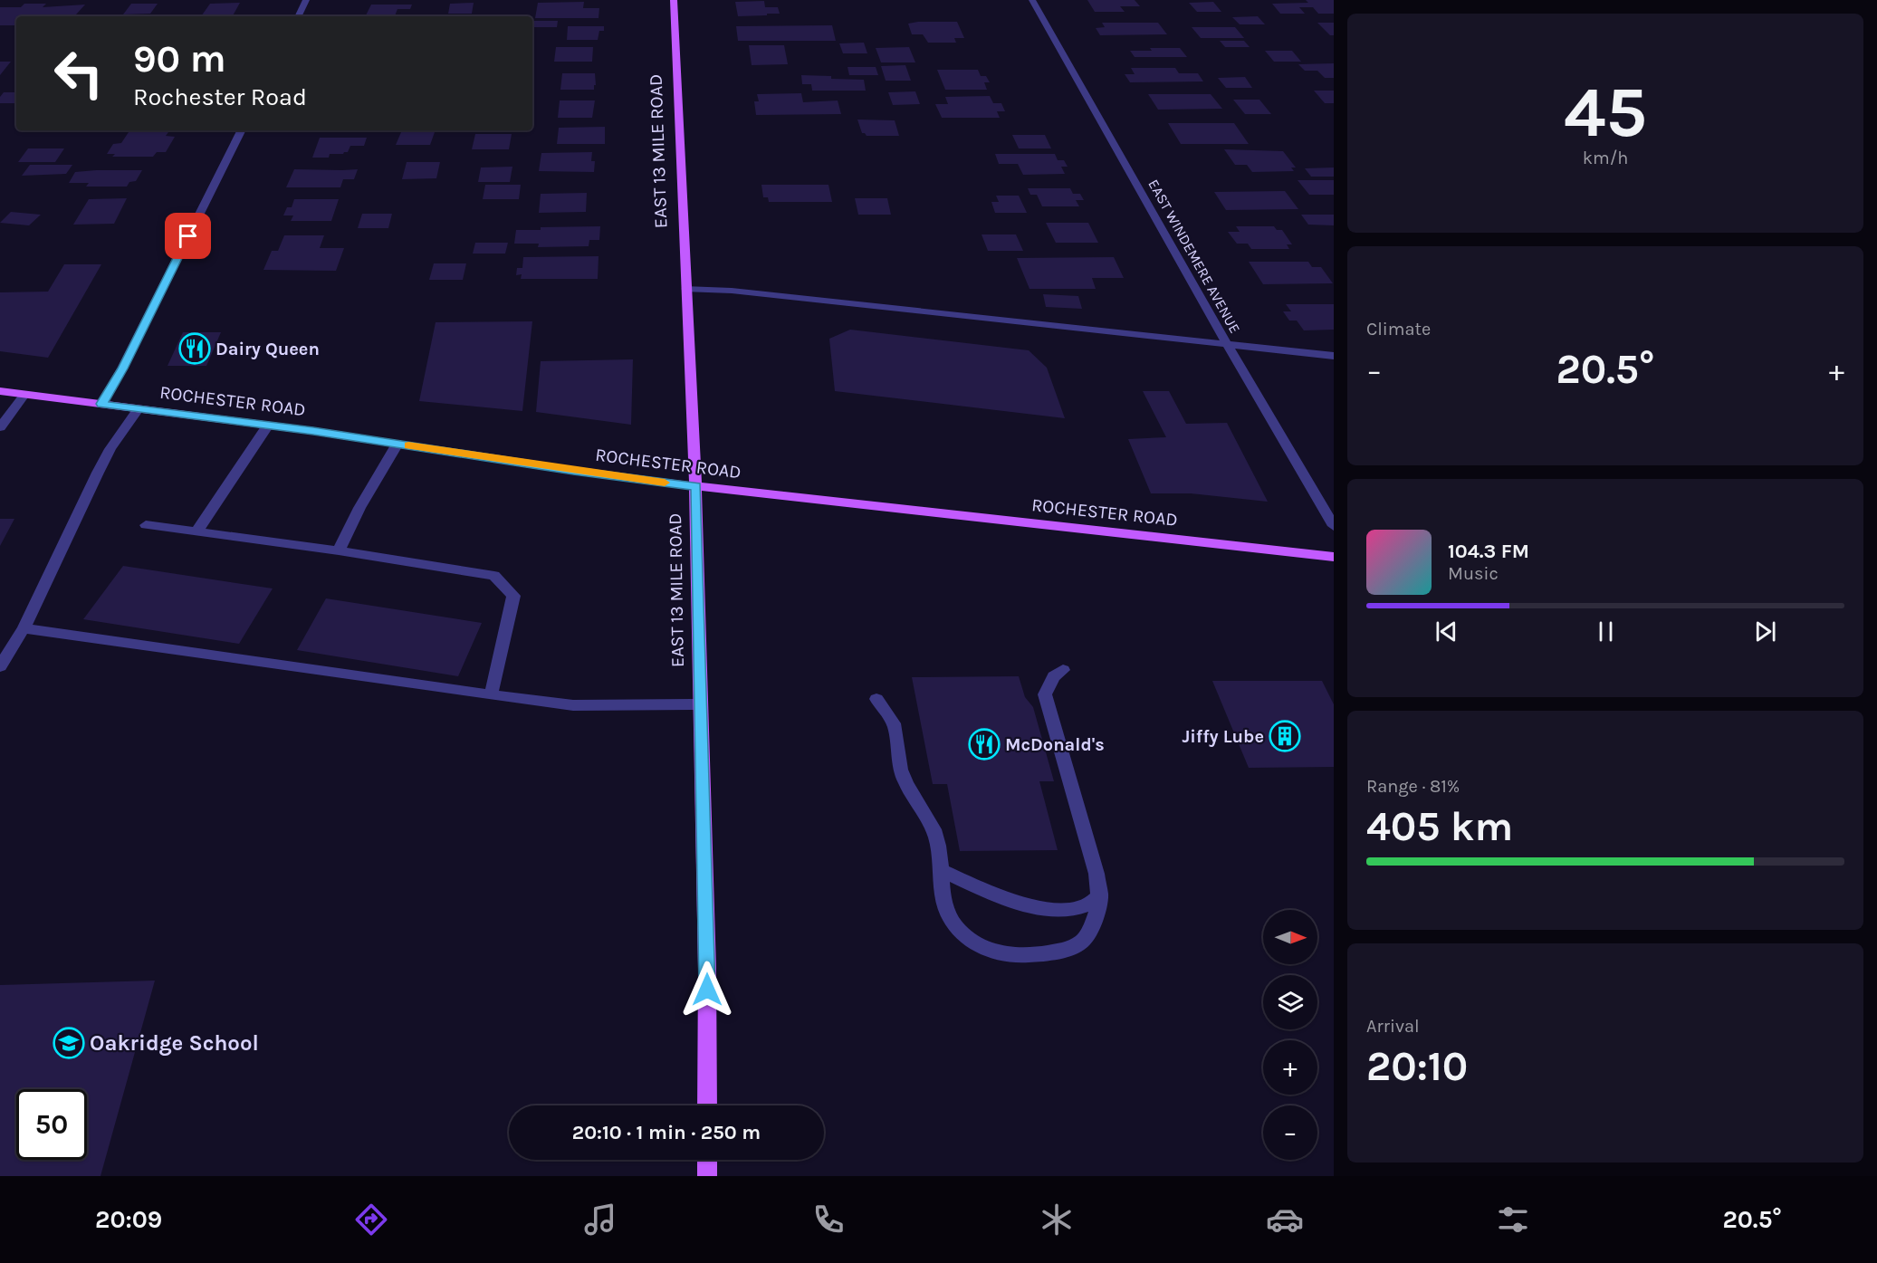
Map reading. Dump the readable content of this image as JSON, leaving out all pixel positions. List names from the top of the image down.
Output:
{
  "streets": {
    "main road": ["EAST 13 MILE ROAD", "ROCHESTER ROAD"],
    "street": ["EAST WINDEMERE AVENUE"]
  },
  "crossings": [
    ["EAST 13 MILE ROAD", "ROCHESTER ROAD"]
  ],
  "places": {
    "restaurant": ["Dairy Queen", "McDonald's"],
    "building": ["Jiffy Lube"],
    "school or university": ["Oakridge School"]
  },
  "north": "right",
  "page": {
    "tile": [
      ["45", "km/h"],
      "Climate",
      ["Range · 81%", "405 km"],
      ["Arrival", "20:10"]
    ],
    "turn": ["90 m", "Rochester Road"],
    "heat": ["−", "20.5°", "+"],
    "song": ["104.3 FM", "Music"],
    "map_buttons": ["+", "−"],
    "limit": "50",
    "trip": "20:10 · 1 min · 250 m",
    "tabs": ["20:09", "20.5°"]
  }
}
